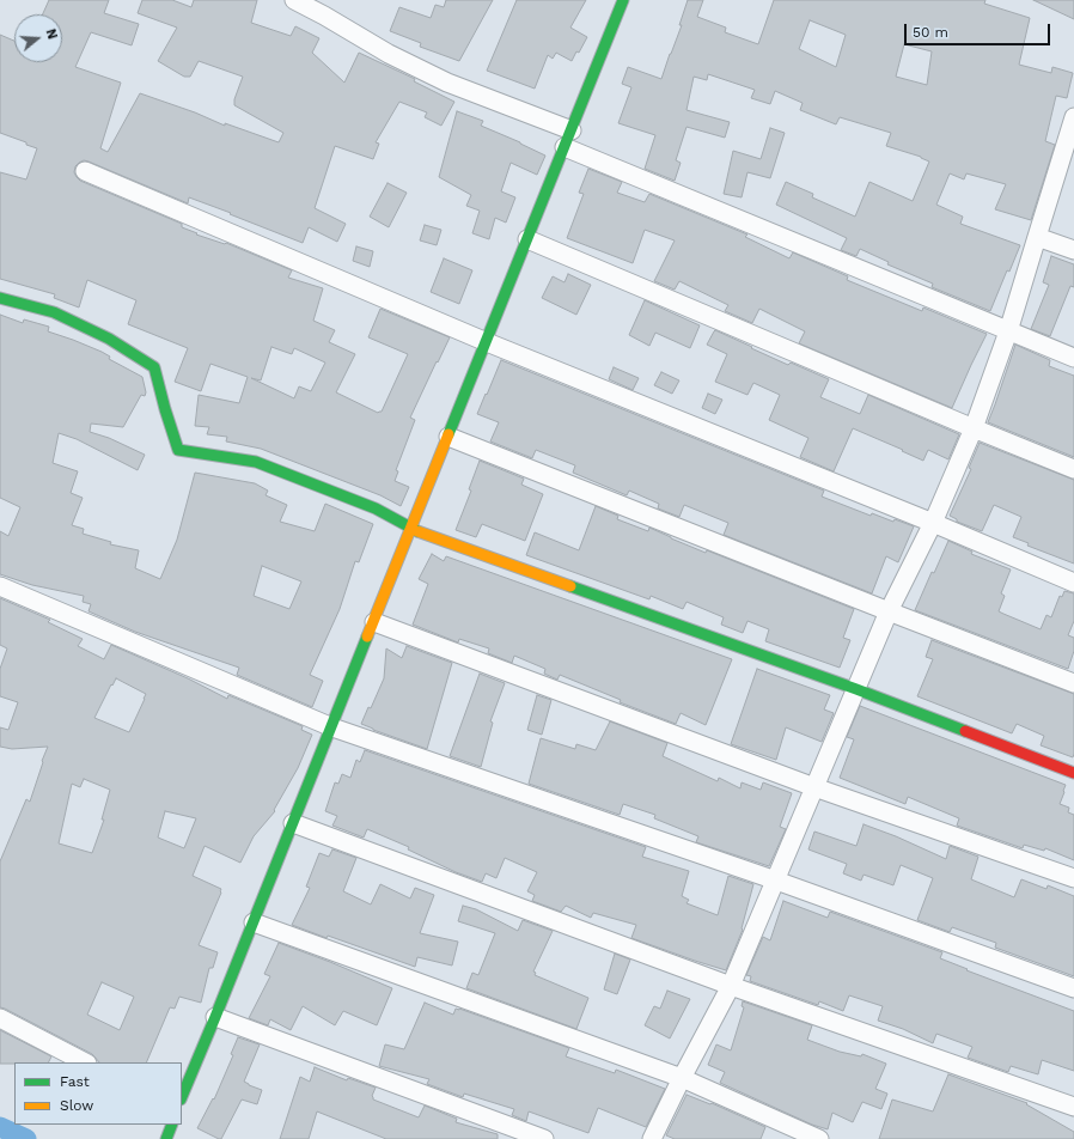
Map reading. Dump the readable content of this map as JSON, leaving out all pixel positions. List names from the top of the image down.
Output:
{
  "legend": ["Fast", "Slow"],
  "scale_bar": "50 m",
  "north": "right"
}
